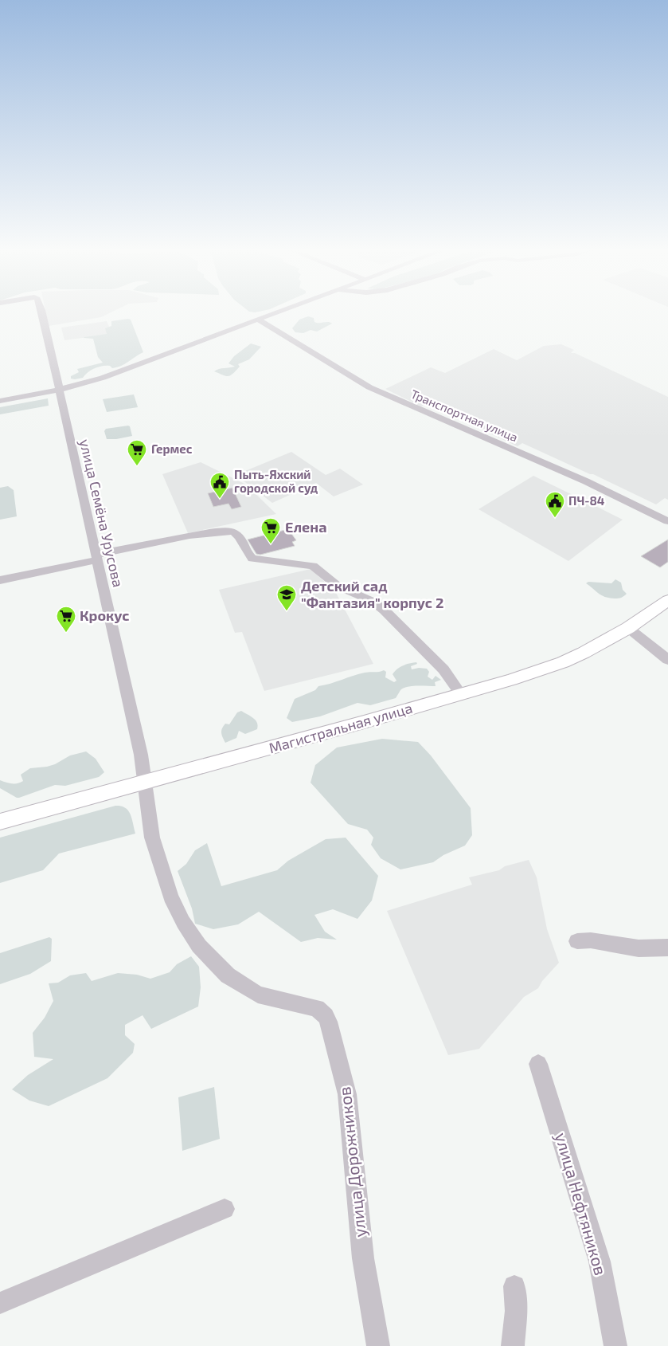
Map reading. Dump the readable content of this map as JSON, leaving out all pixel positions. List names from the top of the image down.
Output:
{
  "streets": {
    "main road": ["Магистральная улица"],
    "street": [
      "Транспортная улица",
      "улица Семёна Урусова",
      "улица Дорожников",
      "улица Нефтяников"
    ]
  },
  "crossings": [
    ["улица Семёна Урусова", "Магистральная улица"],
    ["улица Семёна Урусова", "улица Дорожников"],
    ["Магистральная улица", "улица Дорожников"]
  ],
  "places": {
    "supermarket": ["Гермес", "Елена", "Крокус"],
    "public building": ["Пыть-Яхский городской суд", "ПЧ-84"],
    "school or university": ["Детский сад \"Фантазия\" корпус 2"]
  }
}
